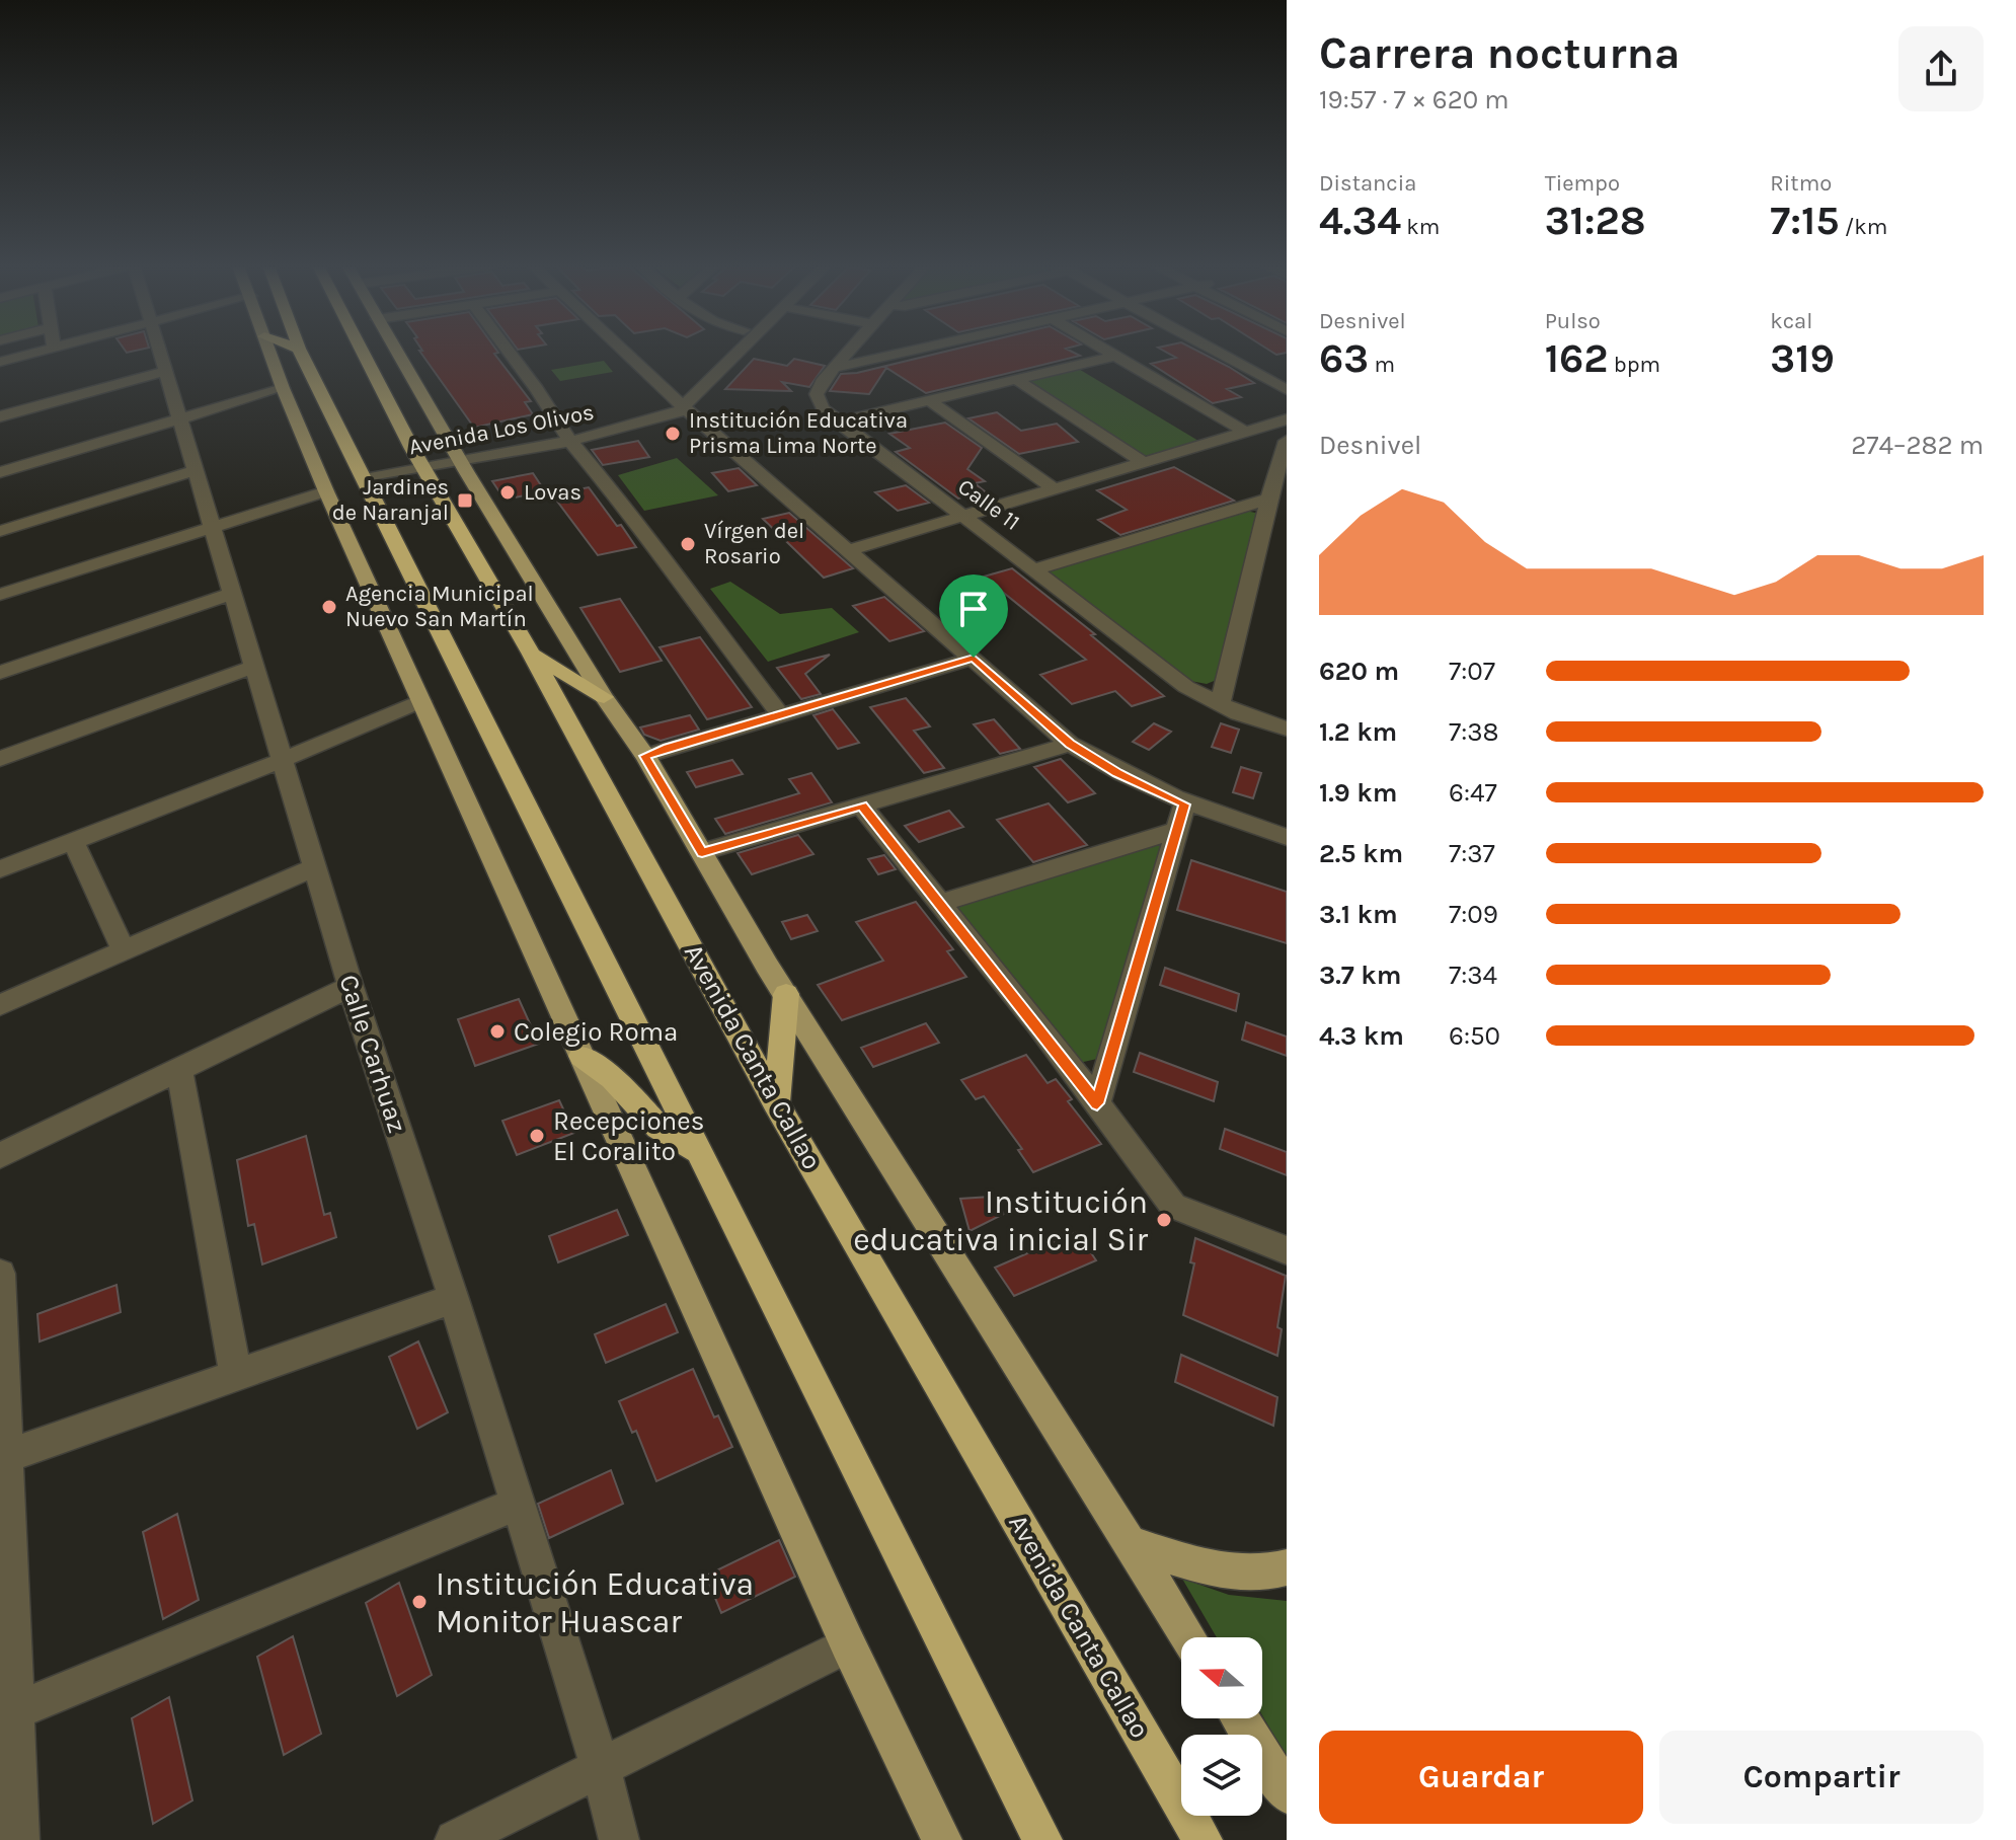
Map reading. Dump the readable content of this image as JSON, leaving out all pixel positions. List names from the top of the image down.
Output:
{
  "streets": {
    "highway": ["Avenida Canta Callao"],
    "street": ["Avenida Los Olivos", "Calle 11", "Calle Carhuaz"]
  },
  "crossings": [
    ["Avenida Los Olivos", "Avenida Canta Callao"]
  ],
  "places": {
    "other": [
      "Institución Educativa Prisma Lima Norte",
      "Lovas",
      "Vírgen del Rosario",
      "Agencia Municipal Nuevo San Martín",
      "Colegio Roma",
      "Recepciones El Coralito",
      "Institución educativa inicial Sir",
      "Institución Educativa Monitor Huascar"
    ],
    "transit": ["Jardines de Naranjal"]
  },
  "north": "left",
  "page": {
    "heading": ["Carrera nocturna", "19:57 · 7 × 620 m"],
    "stats": [
      ["Distancia", "4.34 km"],
      ["Tiempo", "31:28"],
      ["Ritmo", "7:15 /km"],
      ["Desnivel", "63 m"],
      ["Pulso", "162 bpm"],
      ["kcal", "319"]
    ],
    "chart": ["Desnivel", "274–282 m"],
    "list": [
      {
        "name": "620 m",
        "note": "7:07"
      },
      {
        "name": "1.2 km",
        "note": "7:38"
      },
      {
        "name": "1.9 km",
        "note": "6:47"
      },
      {
        "name": "2.5 km",
        "note": "7:37"
      },
      {
        "name": "3.1 km",
        "note": "7:09"
      },
      {
        "name": "3.7 km",
        "note": "7:34"
      },
      {
        "name": "4.3 km",
        "note": "6:50"
      }
    ],
    "buttons": ["Guardar", "Compartir"]
  }
}
